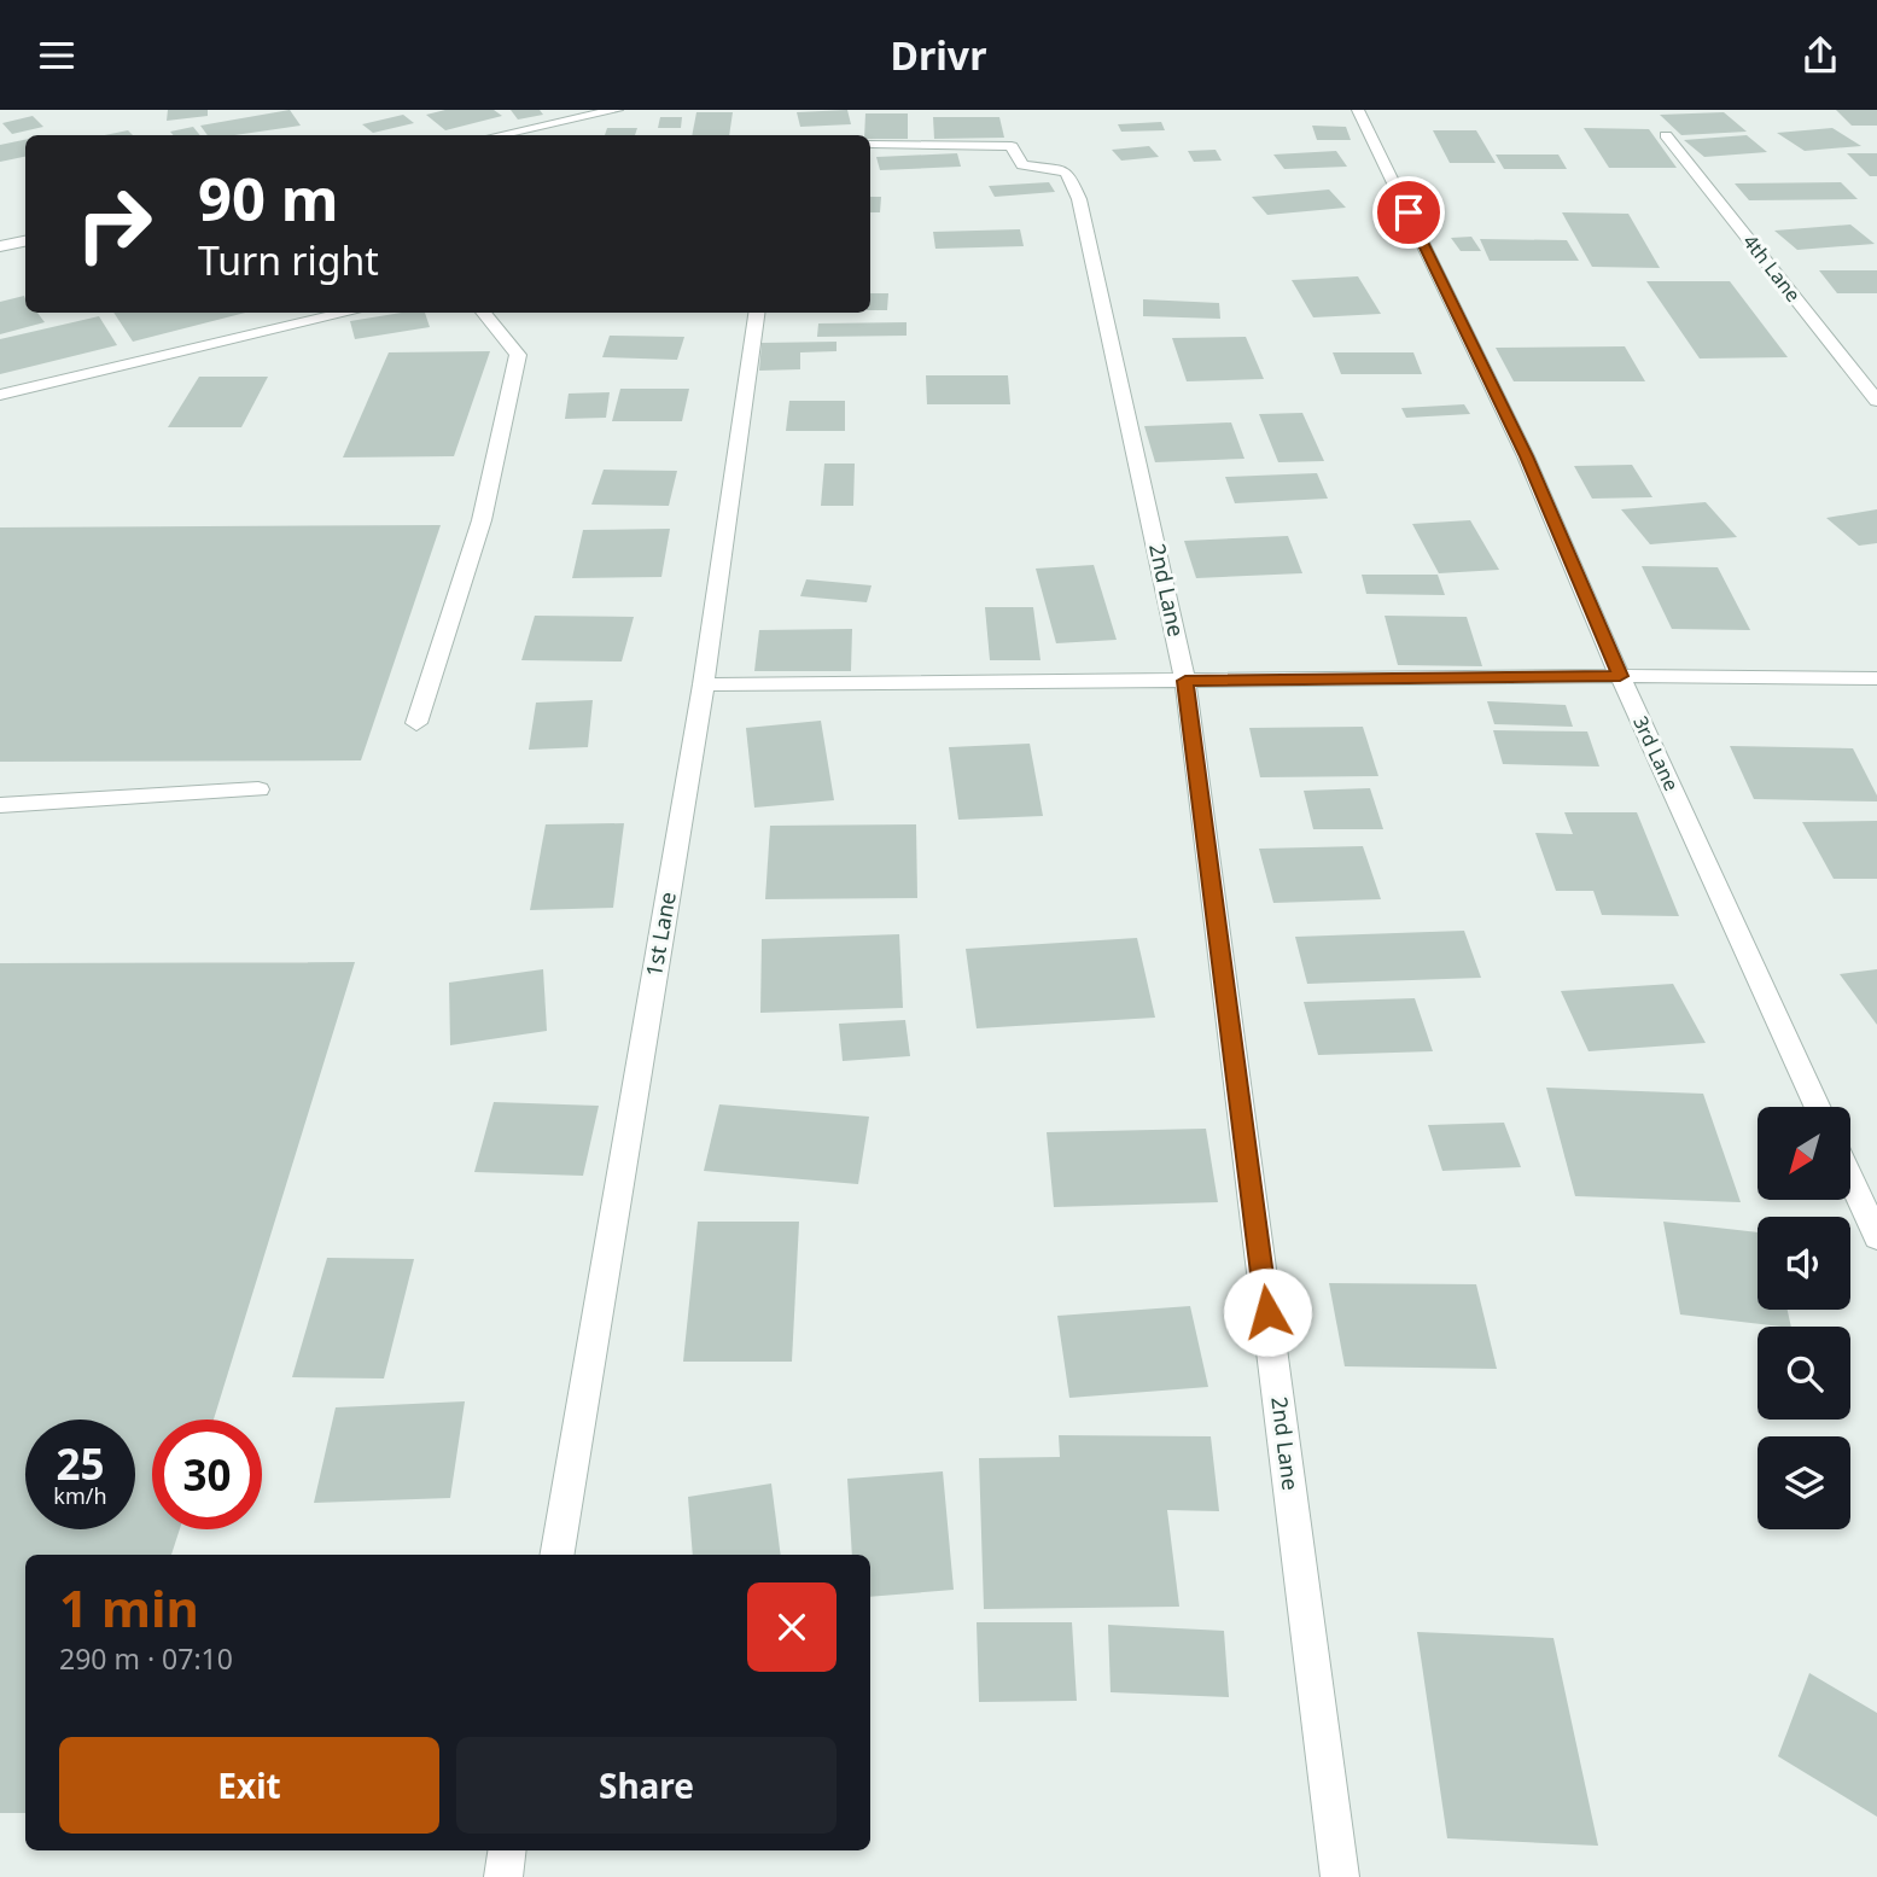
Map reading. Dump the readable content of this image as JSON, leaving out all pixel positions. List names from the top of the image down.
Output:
{
  "streets": {
    "street": [
      "4th Lane",
      "2nd Lane",
      "3rd Lane",
      "1st Lane"
    ]
  },
  "north": "bottom left",
  "page": {
    "header": "Drivr",
    "turn": ["90 m", "Turn right"],
    "speed": "25 km/h",
    "limit": "30",
    "heading": ["1 min", "290 m · 07:10"],
    "buttons": ["Exit", "Share"]
  }
}
